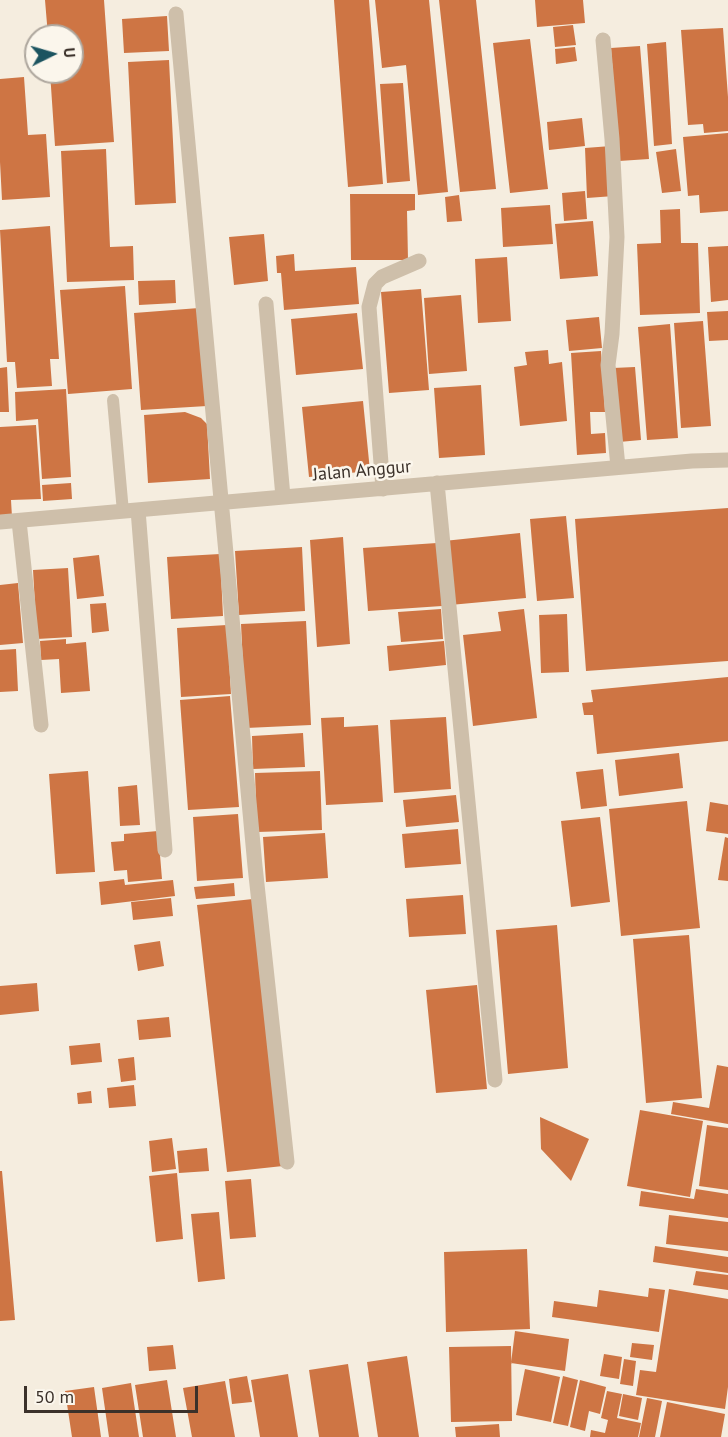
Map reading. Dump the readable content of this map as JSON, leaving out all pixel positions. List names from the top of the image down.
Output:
{
  "streets": {
    "street": ["Jalan Anggur"]
  },
  "scale_bar": "50 m",
  "north": "right"
}
